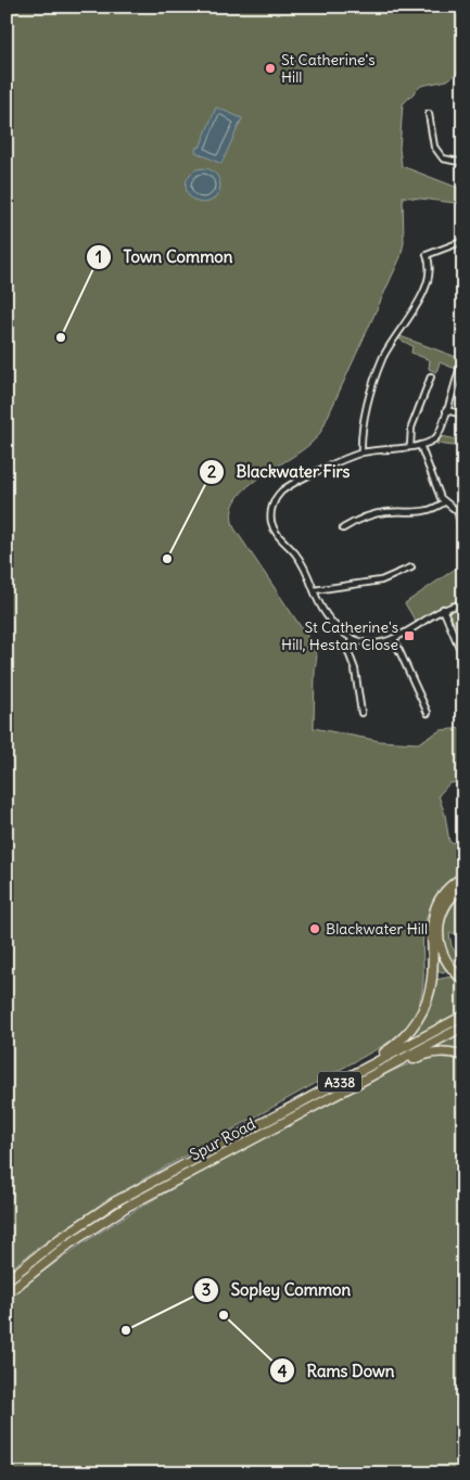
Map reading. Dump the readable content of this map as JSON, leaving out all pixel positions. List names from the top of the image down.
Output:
{
  "streets": {
    "highway": ["A338", "Spur Road"]
  },
  "places": {
    "other": [
      "St Catherine's Hill",
      "Town Common",
      "Blackwater Firs",
      "Blackwater Hill",
      "Rams Down",
      "Sopley Common"
    ],
    "transit": ["St Catherine's Hill, Hestan Close"]
  }
}
